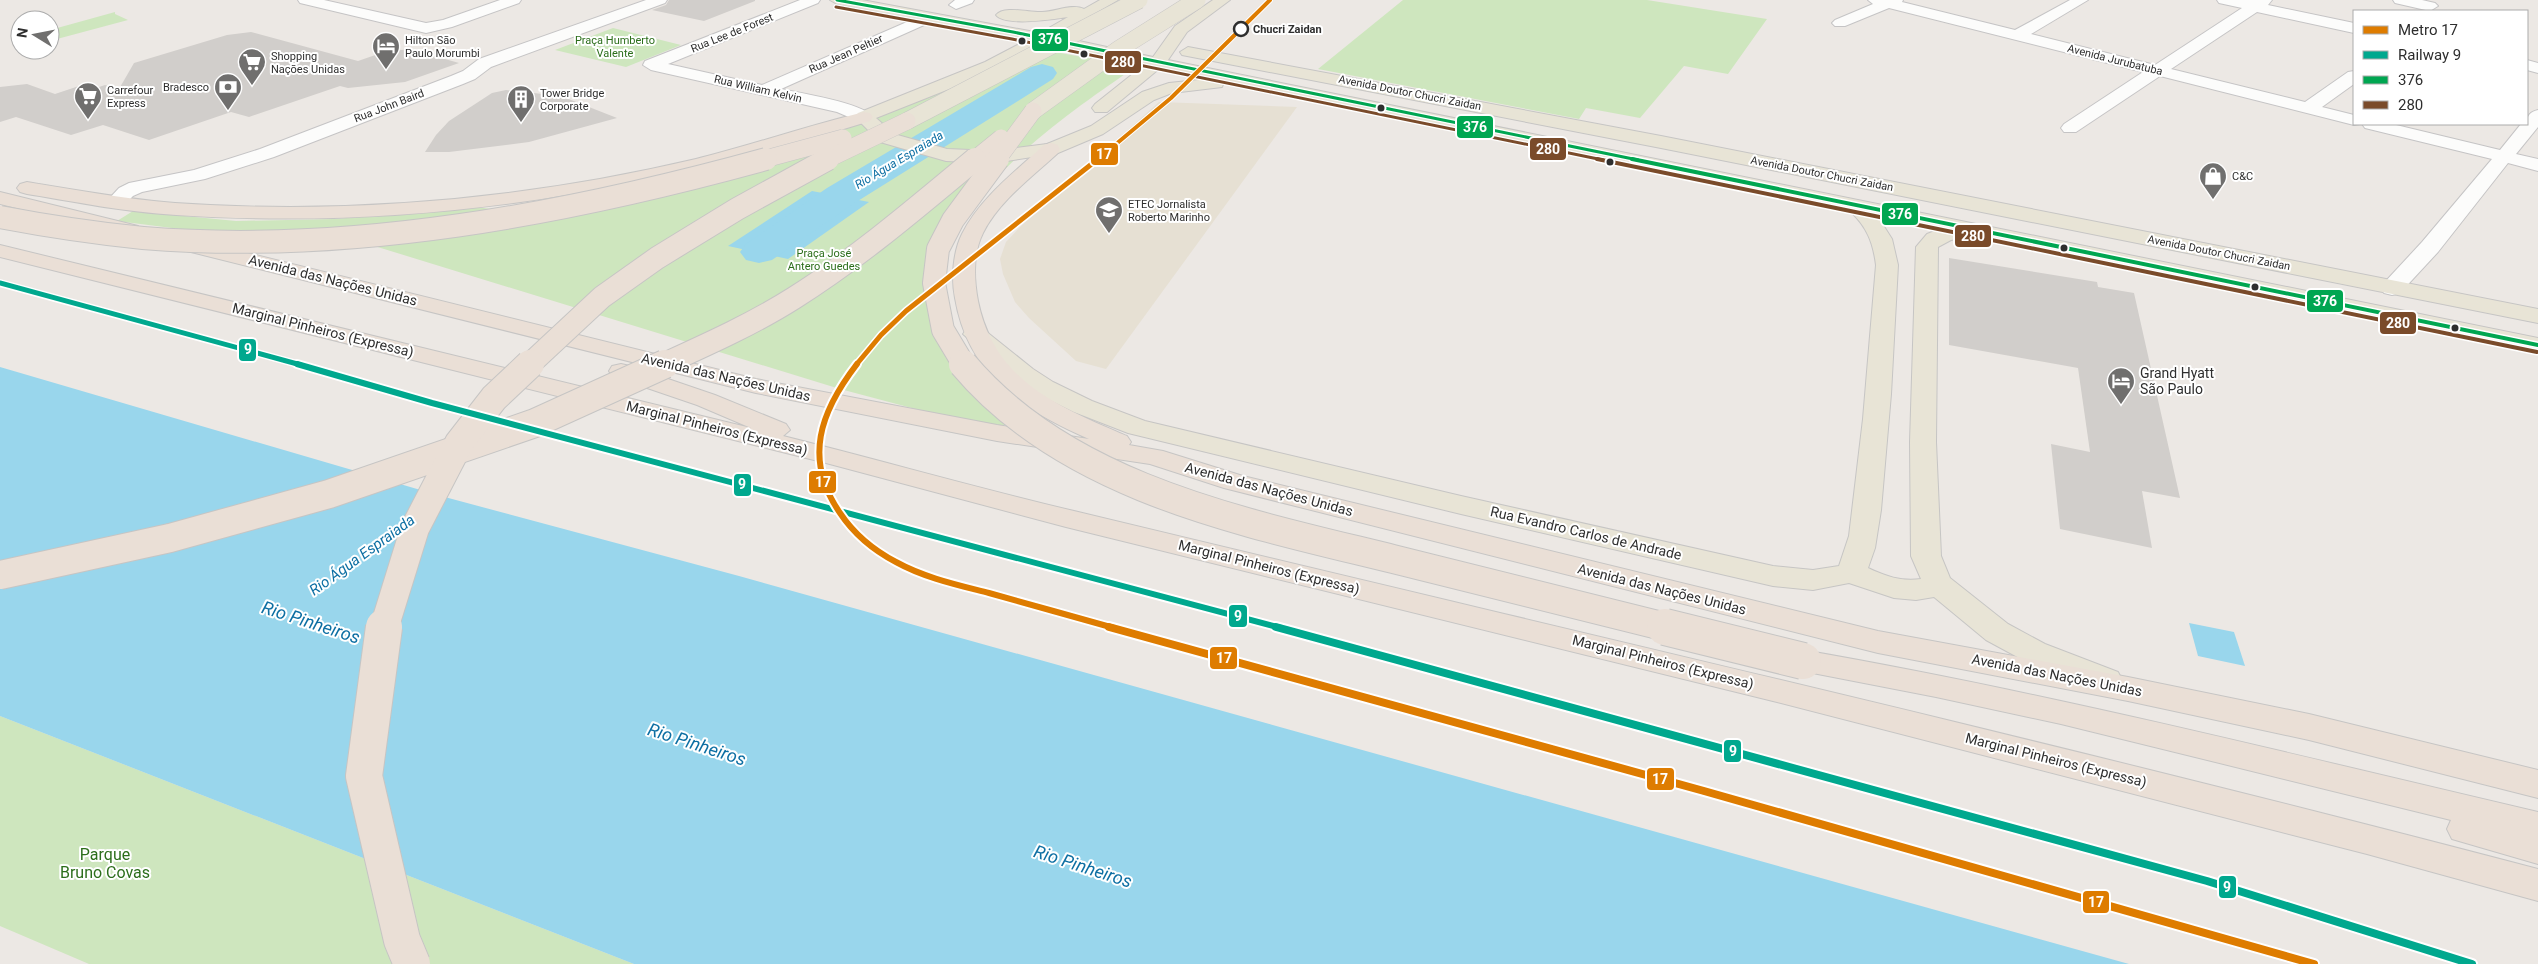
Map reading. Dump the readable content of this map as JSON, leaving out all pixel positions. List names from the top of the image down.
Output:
{
  "streets": {
    "highway": ["Avenida das Nações Unidas", "Marginal Pinheiros (Expressa)"],
    "main road": ["Avenida Doutor Chucri Zaidan", "Rua Evandro Carlos de Andrade"],
    "street": [
      "Rua Lee de Forest",
      "Rua Jean Peltier",
      "Avenida Jurubatuba",
      "Rua William Kelvin",
      "Rua John Baird"
    ]
  },
  "crossings": [
    ["Rua Lee de Forest", "Rua William Kelvin"],
    ["Rua Jean Peltier", "Rua William Kelvin"],
    ["Rua Jean Peltier", "Avenida Doutor Chucri Zaidan"]
  ],
  "water": ["Rio Água Espraiada", "Rio Pinheiros"],
  "parks": ["Praça Humberto Valente", "Praça José Antero Guedes", "Parque Bruno Covas"],
  "places": {
    "other": ["Chucri Zaidan"],
    "hotel": ["Hilton São Paulo Morumbi", "Grand Hyatt São Paulo"],
    "supermarket": ["Shopping Nações Unidas", "Carrefour Express"],
    "bank": ["Bradesco"],
    "building": ["Tower Bridge Corporate"],
    "shop": ["C&C"],
    "school or university": ["ETEC Jornalista Roberto Marinho"]
  },
  "lines": [
    "metro line 17",
    "transit line 376",
    "transit line 280",
    "rail line 9"
  ],
  "legend": [
    "Metro 17",
    "Railway 9",
    "376",
    "280"
  ],
  "north": "left"
}
